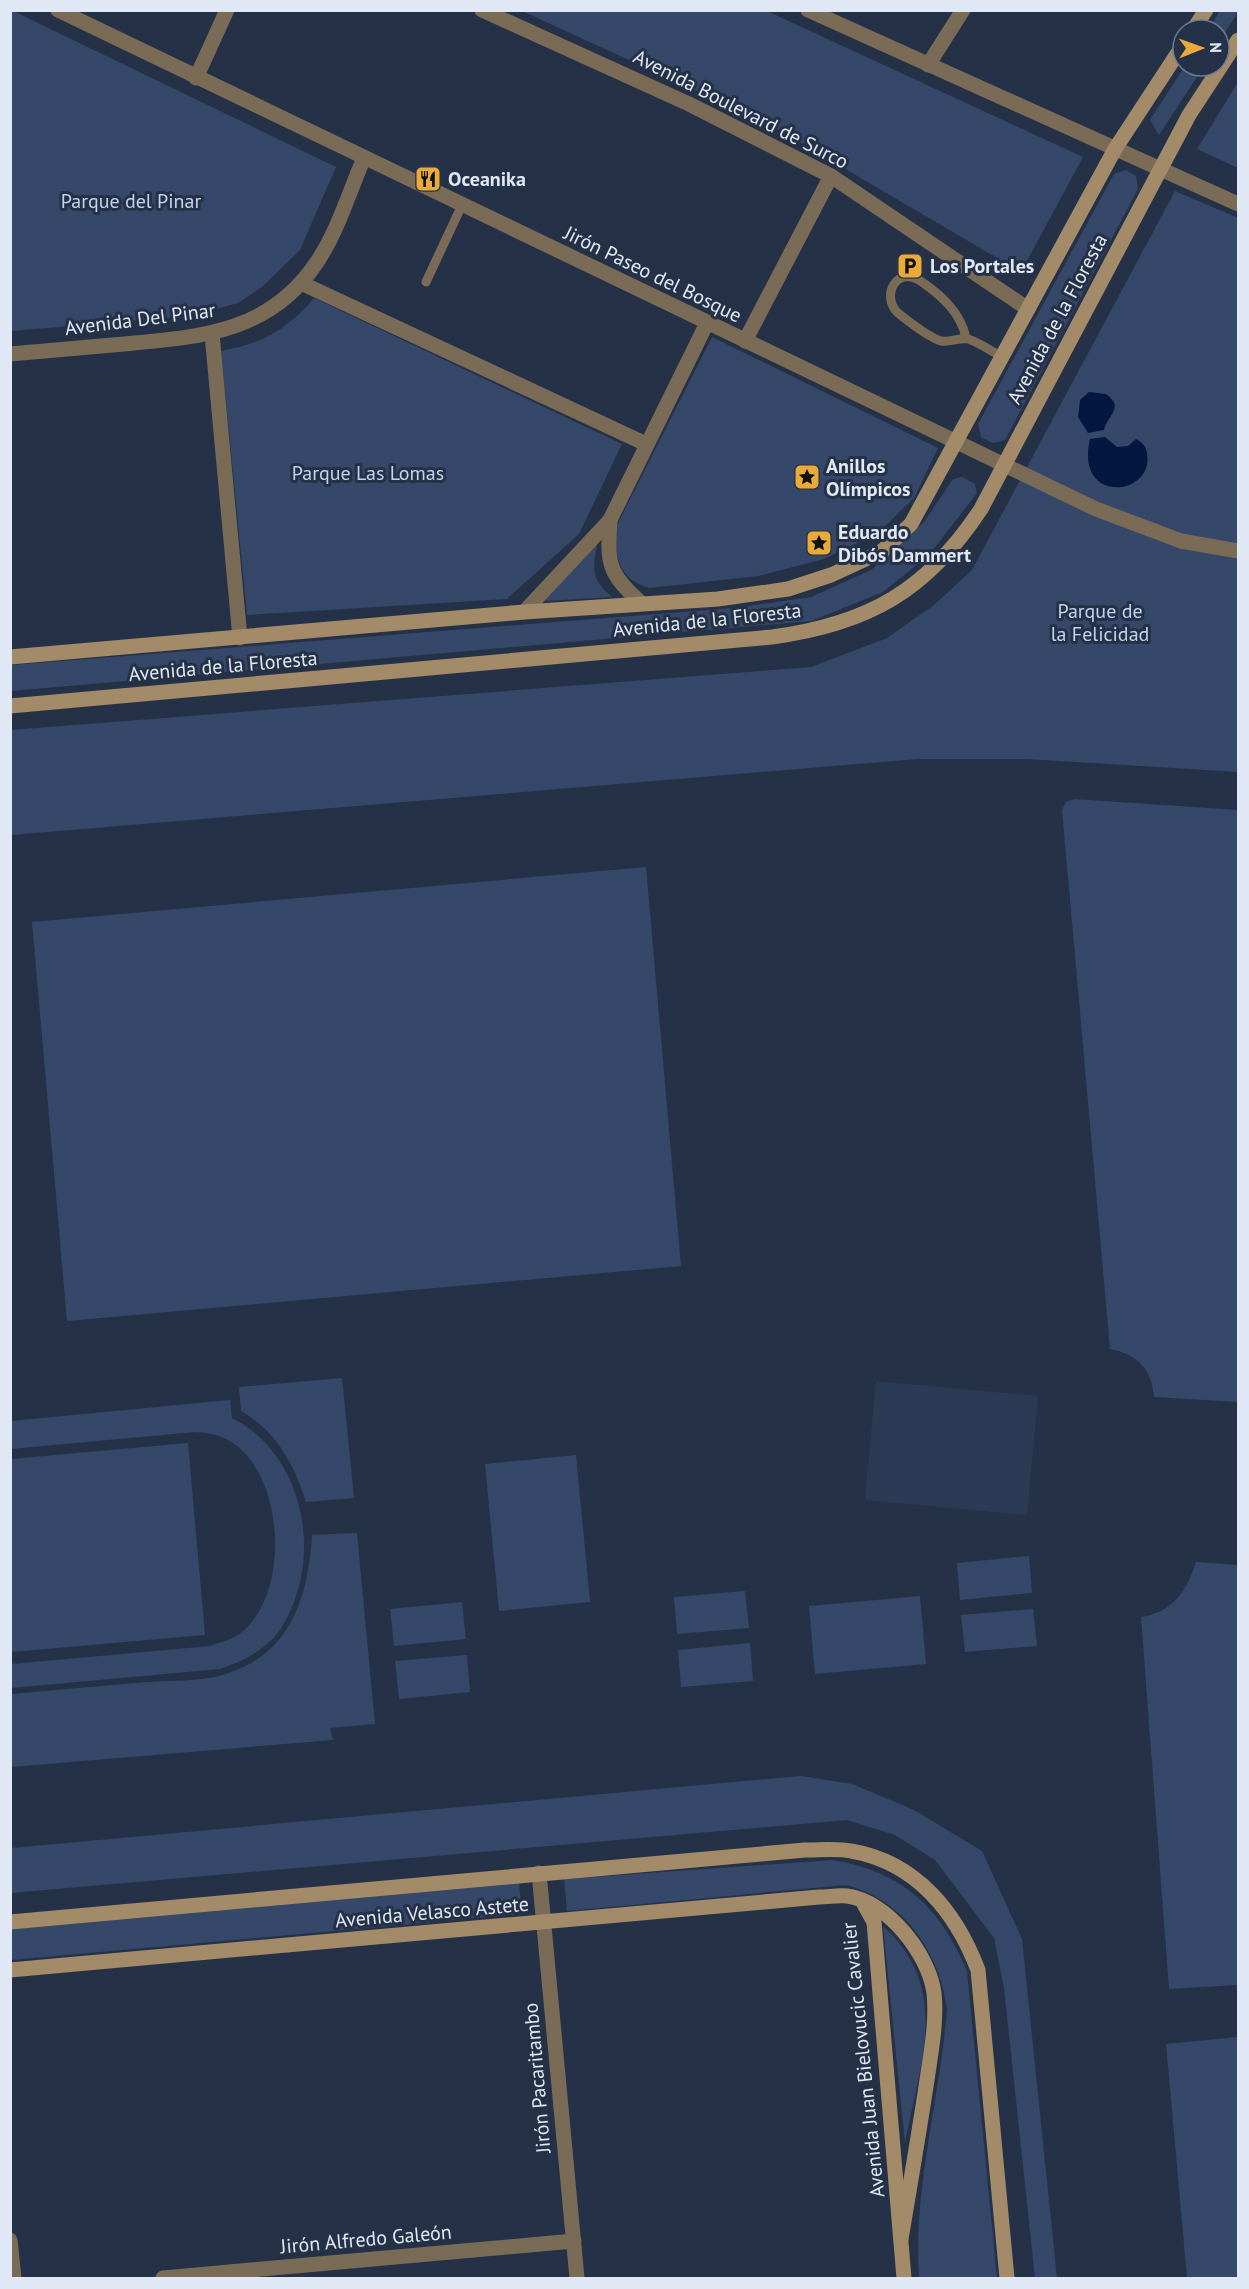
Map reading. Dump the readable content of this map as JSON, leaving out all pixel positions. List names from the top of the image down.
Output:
{
  "streets": {
    "main road": ["Avenida de la Floresta", "Avenida Velasco Astete", "Avenida Juan Bielovucic Cavalier"],
    "street": [
      "Avenida Boulevard de Surco",
      "Jirón Paseo del Bosque",
      "Avenida Del Pinar",
      "Jirón Pacaritambo",
      "Jirón Alfredo Galeón"
    ]
  },
  "crossings": [
    ["Avenida Boulevard de Surco", "Avenida de la Floresta"],
    ["Jirón Paseo del Bosque", "Avenida Del Pinar"],
    ["Jirón Paseo del Bosque", "Avenida de la Floresta"],
    ["Avenida Velasco Astete", "Avenida Juan Bielovucic Cavalier"],
    ["Avenida Velasco Astete", "Jirón Pacaritambo"],
    ["Jirón Pacaritambo", "Jirón Alfredo Galeón"]
  ],
  "parks": ["Parque del Pinar", "Parque Las Lomas", "Parque de la Felicidad"],
  "places": {
    "restaurant": ["Oceanika"],
    "parking": ["Los Portales"],
    "place": ["Anillos Olímpicos", "Eduardo Dibós Dammert"]
  },
  "north": "right"
}
